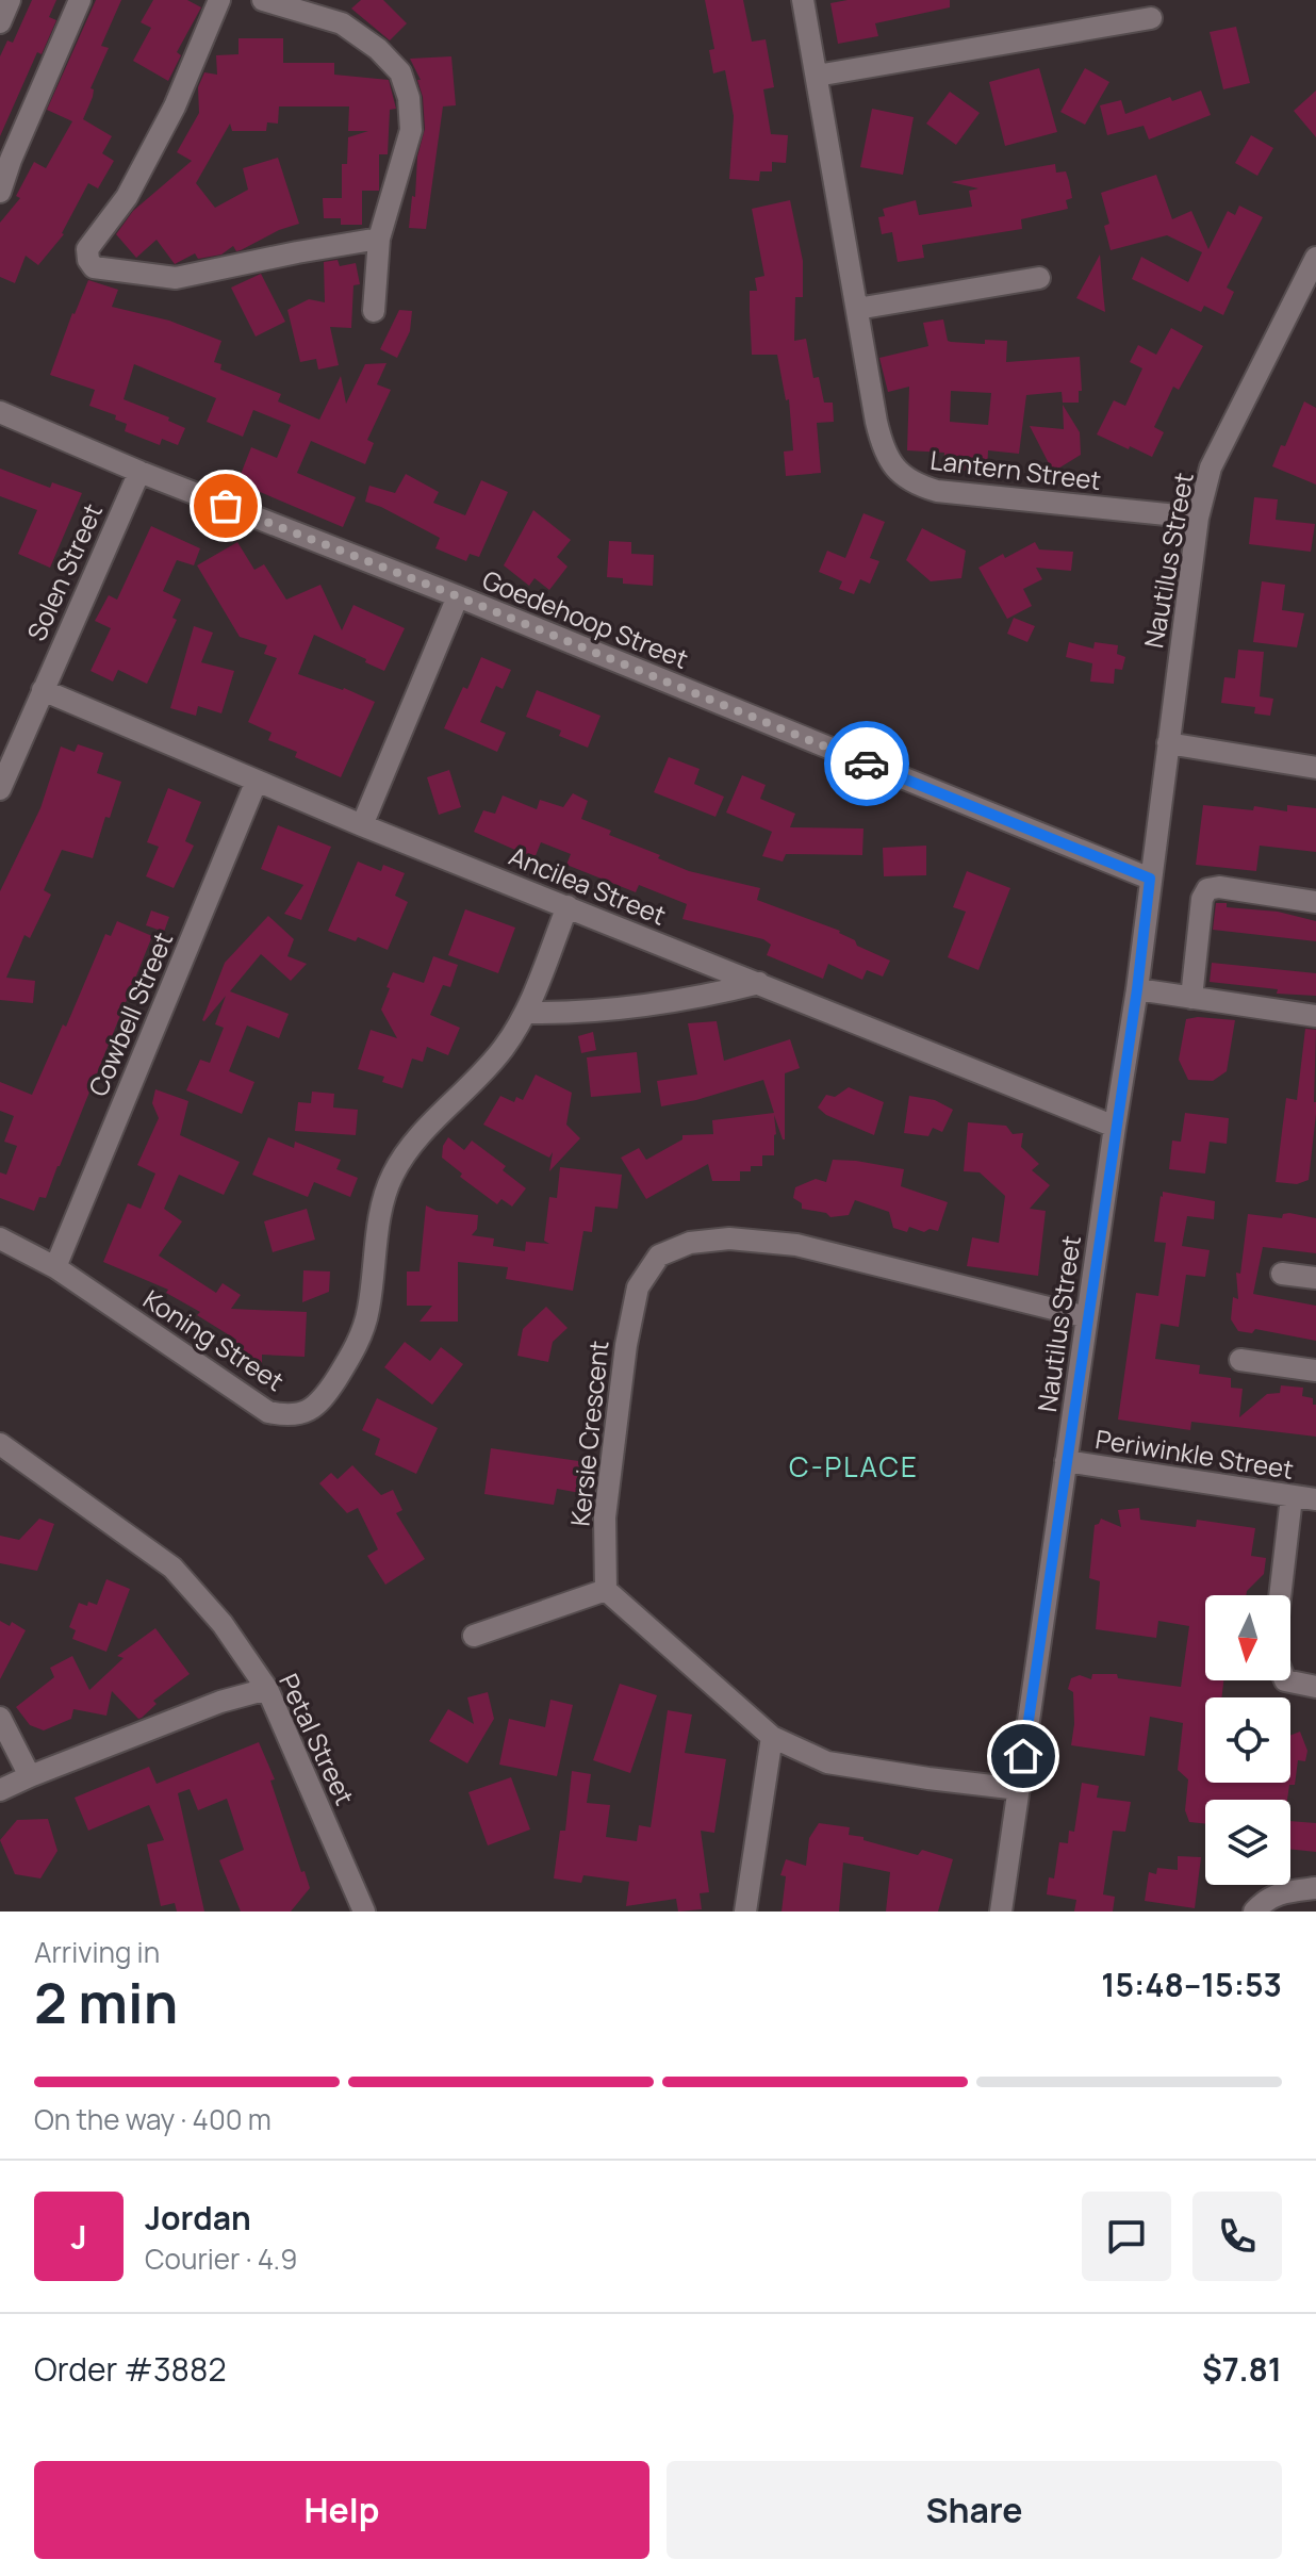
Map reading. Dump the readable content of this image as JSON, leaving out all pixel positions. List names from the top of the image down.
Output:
{
  "streets": {
    "street": [
      "Lantern Street",
      "Nautilus Street",
      "Solen Street",
      "Goedehoop Street",
      "Ancilea Street",
      "Cowbell Street",
      "Koning Street",
      "Kersie Crescent",
      "Periwinkle Street",
      "Petal Street"
    ]
  },
  "crossings": [
    ["Lantern Street", "Nautilus Street"],
    ["Nautilus Street", "Goedehoop Street"],
    ["Nautilus Street", "Ancilea Street"],
    ["Nautilus Street", "Kersie Crescent"],
    ["Nautilus Street", "Periwinkle Street"],
    ["Solen Street", "Goedehoop Street"],
    ["Solen Street", "Ancilea Street"],
    ["Ancilea Street", "Cowbell Street"],
    ["Ancilea Street", "Koning Street"],
    ["Cowbell Street", "Koning Street"]
  ],
  "districts": ["C-PLACE"],
  "north": "bottom",
  "page": {
    "heading": ["2 min", "Arriving in", "15:48–15:53"],
    "panel": [
      "Jordan",
      "Courier · 4.9",
      "Order #3882",
      "$7.81"
    ],
    "bar": "On the way · 400 m",
    "round": "J",
    "buttons": ["Help", "Share"]
  }
}
